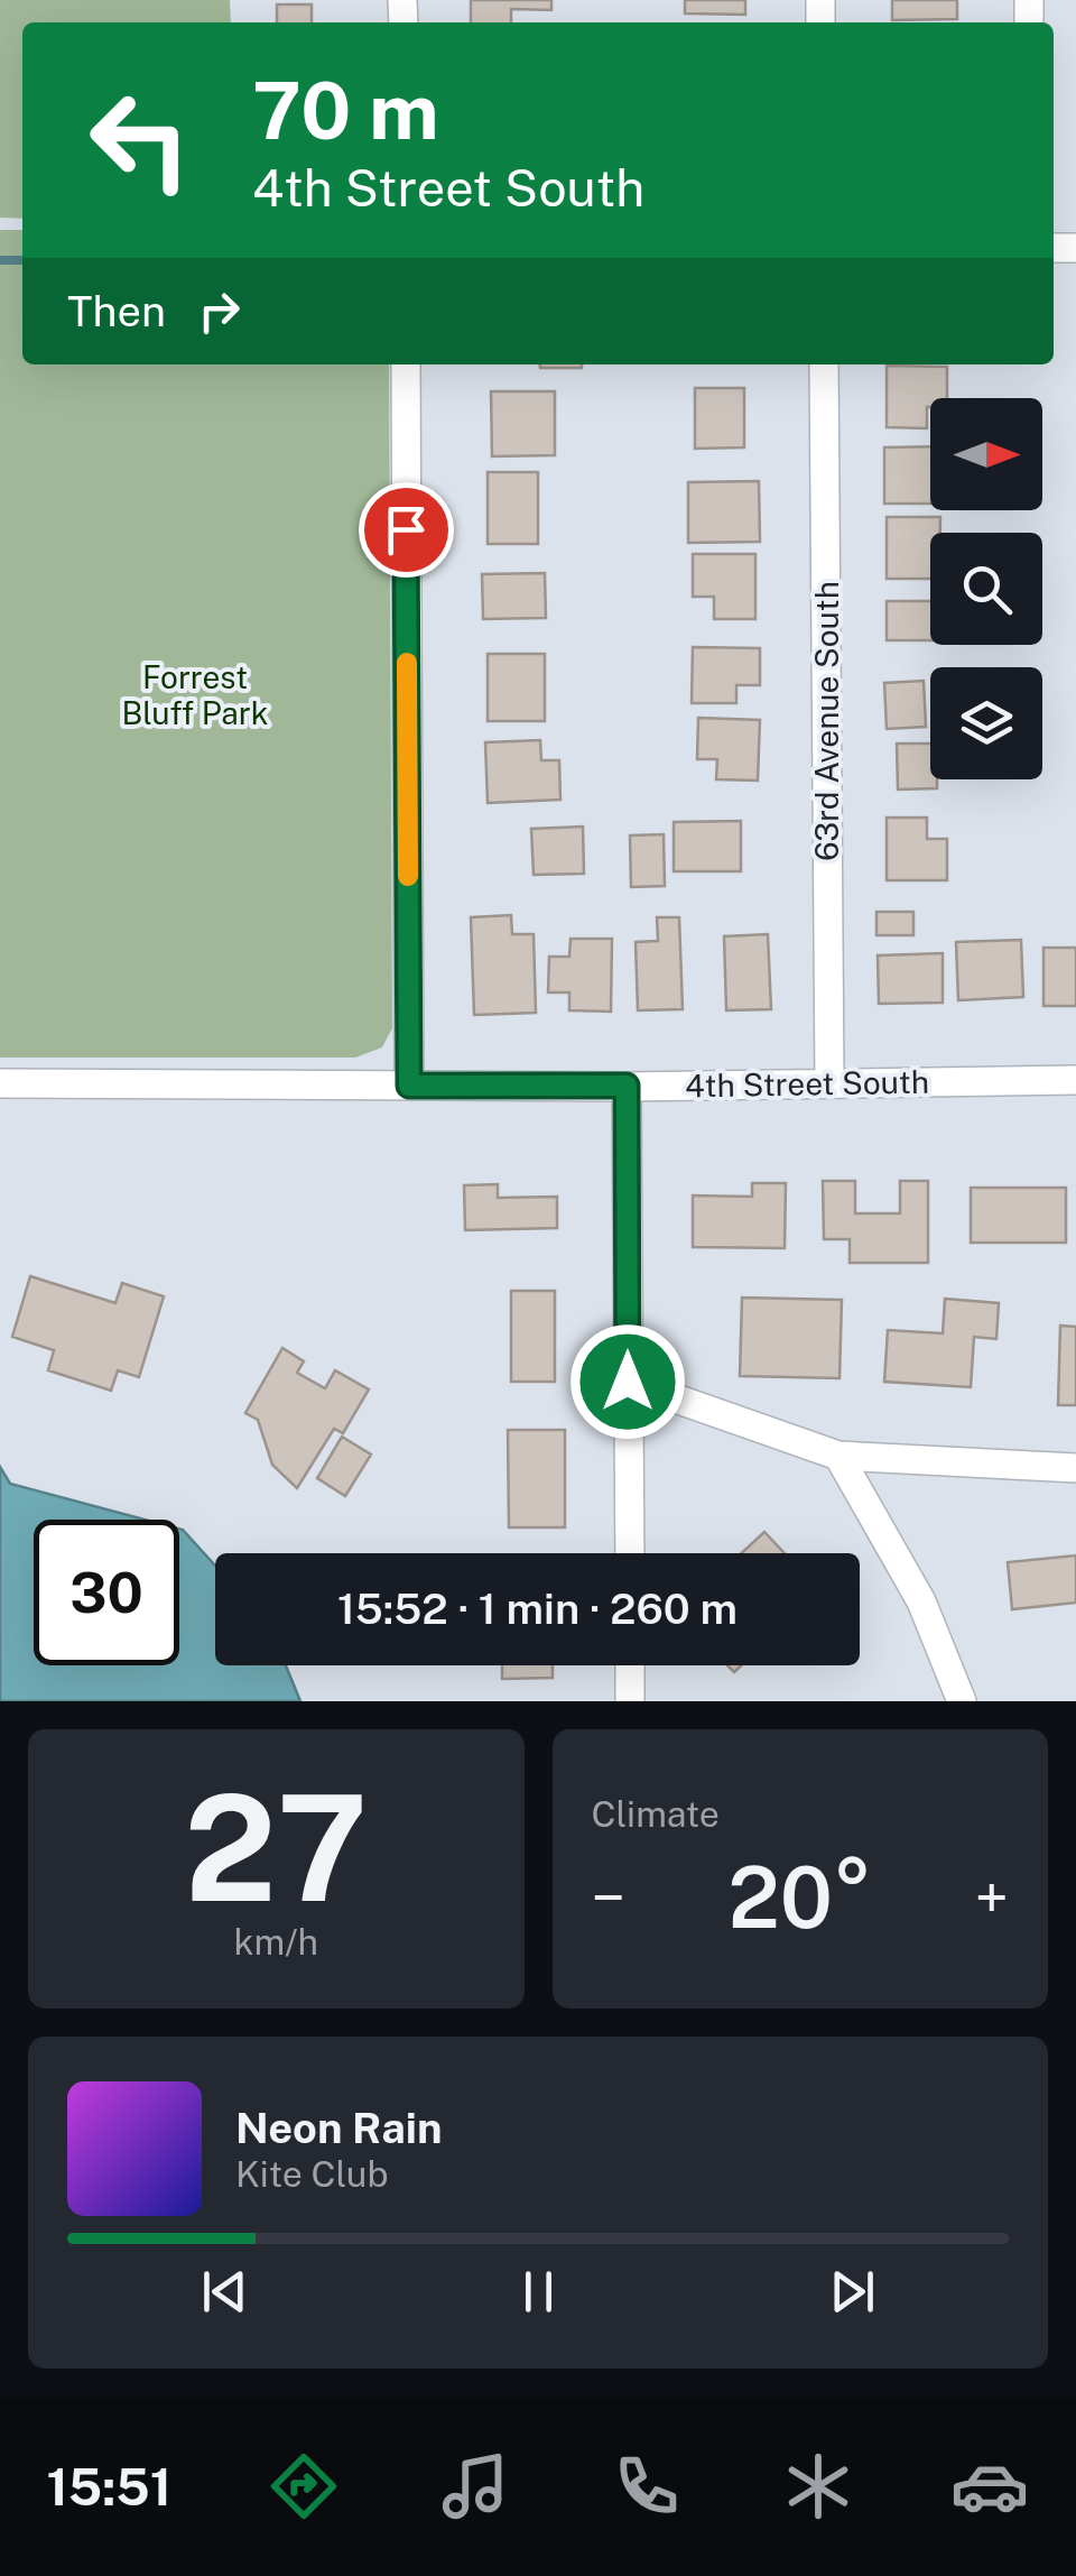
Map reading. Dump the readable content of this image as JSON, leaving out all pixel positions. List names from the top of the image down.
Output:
{
  "streets": {
    "street": ["63rd Avenue South", "4th Street South"]
  },
  "crossings": [
    ["63rd Avenue South", "4th Street South"]
  ],
  "parks": ["Forrest Bluff Park"],
  "north": "right",
  "page": {
    "turn": ["70 m", "4th Street South"],
    "then": "Then",
    "limit": "30",
    "trip": "15:52 · 1 min · 260 m",
    "tile": [
      ["27", "km/h"],
      "Climate"
    ],
    "heat": ["−", "20°", "+"],
    "song": ["Neon Rain", "Kite Club"],
    "tabs": "15:51"
  }
}
